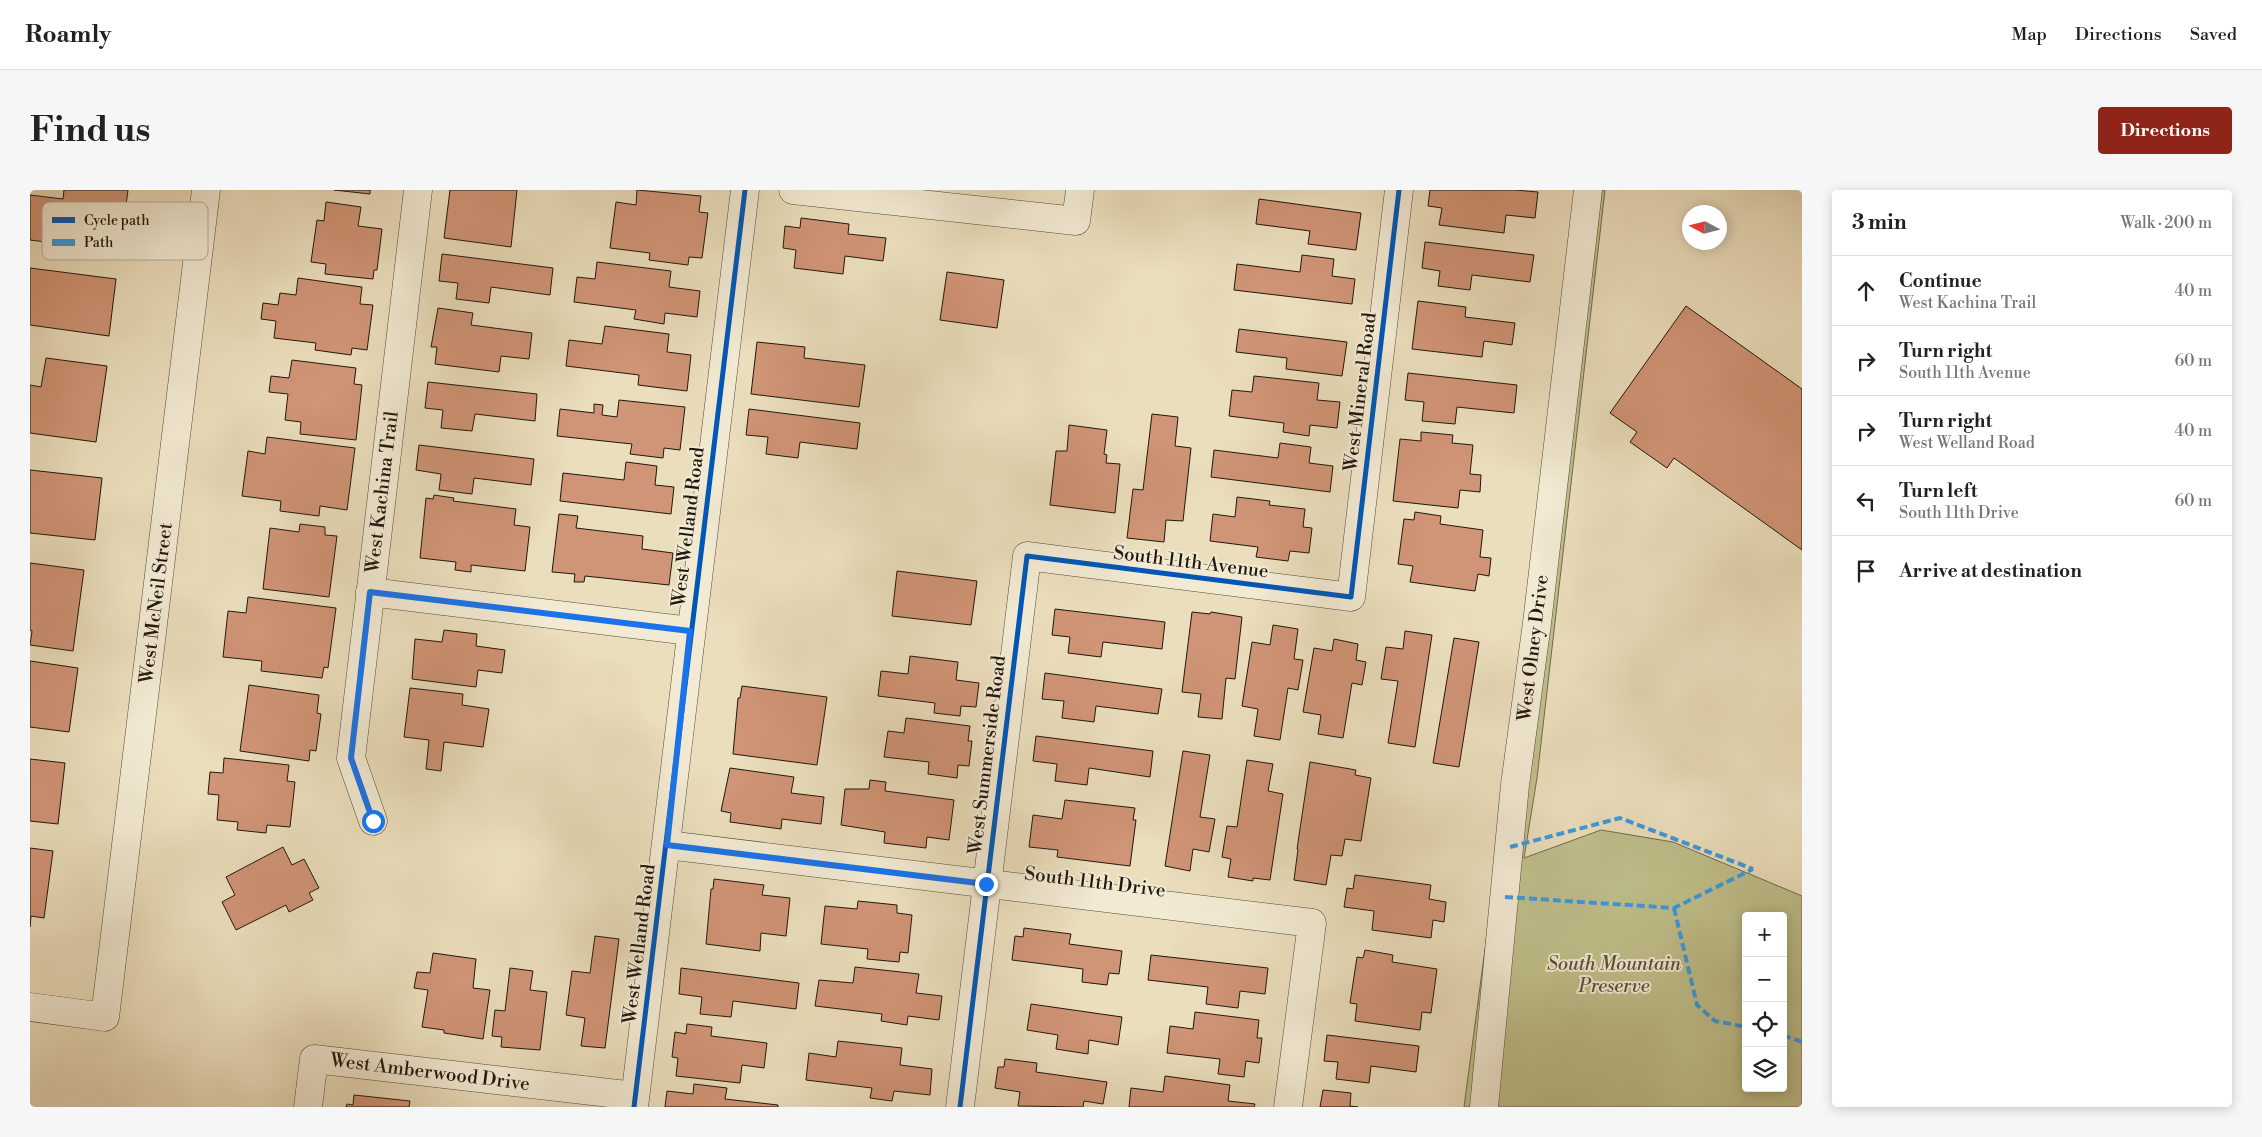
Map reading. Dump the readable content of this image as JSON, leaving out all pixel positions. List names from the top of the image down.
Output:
{
  "streets": {
    "street": [
      "West Mineral Road",
      "West Kachina Trail",
      "West Welland Road",
      "South 11th Avenue",
      "West McNeil Street",
      "West Olney Drive",
      "West Summerside Road",
      "South 11th Drive",
      "West Amberwood Drive"
    ]
  },
  "crossings": [
    ["West Mineral Road", "South 11th Avenue"],
    ["West Welland Road", "South 11th Drive"],
    ["West Welland Road", "West Amberwood Drive"],
    ["South 11th Avenue", "West Summerside Road"],
    ["West Summerside Road", "South 11th Drive"]
  ],
  "parks": ["South Mountain Preserve"],
  "legend": ["Cycle path", "Path"],
  "north": "left",
  "page": {
    "header": "Roamly",
    "nav": ["Map", "Directions", "Saved"],
    "buttons": "Directions",
    "title": "Find us",
    "heading": ["3 min", "Walk · 200 m"],
    "list": [
      ["Continue", "West Kachina Trail", "40 m"],
      ["Turn right", "South 11th Avenue", "60 m"],
      ["Turn right", "West Welland Road", "40 m"],
      ["Turn left", "South 11th Drive", "60 m"],
      "Arrive at destination"
    ],
    "map_buttons": ["+", "−"]
  }
}
